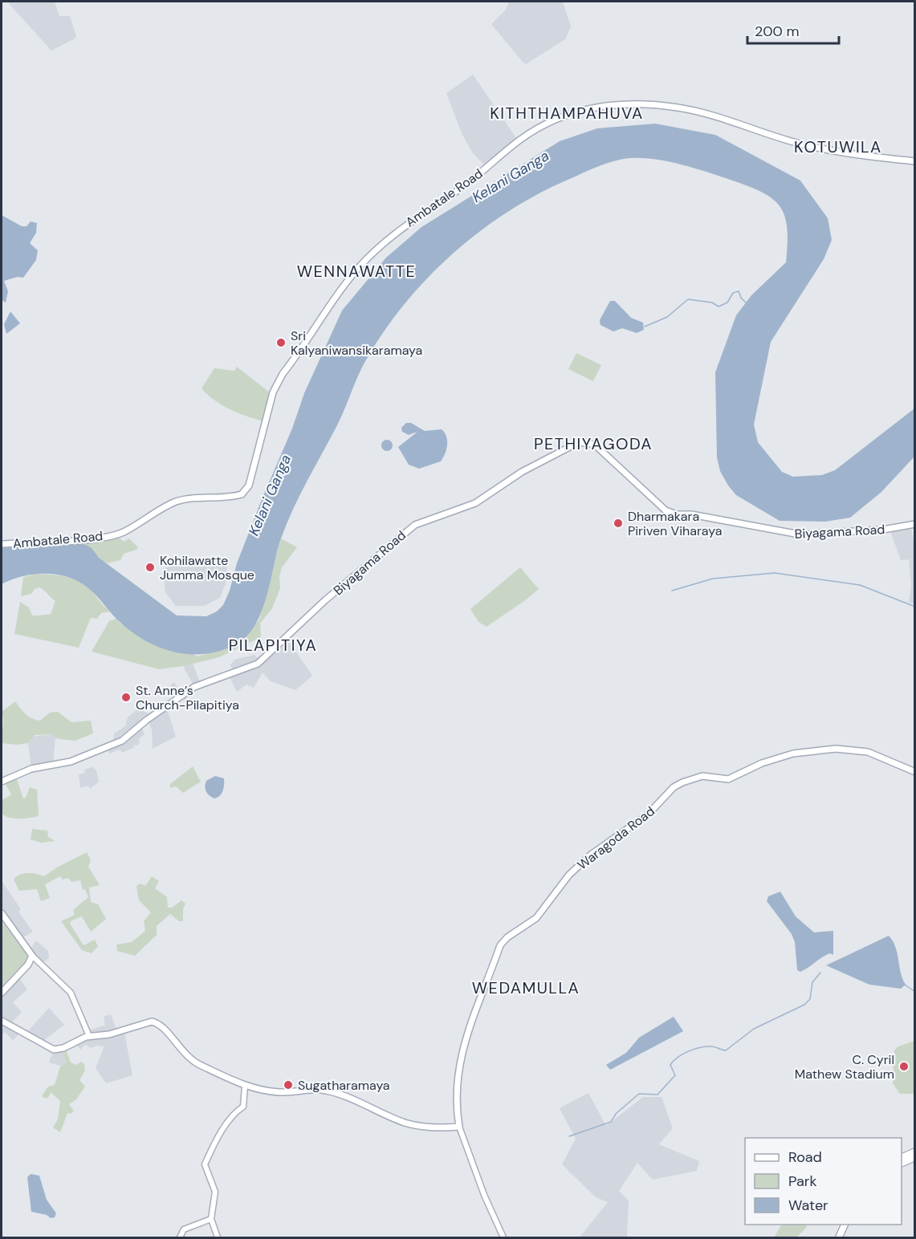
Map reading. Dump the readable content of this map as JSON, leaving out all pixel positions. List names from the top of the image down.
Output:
{
  "streets": {
    "main road": ["Ambatale Road", "Biyagama Road", "Waragoda Road"]
  },
  "districts": [
    "KITHTHAMPAHUVA",
    "KOTUWILA",
    "WENNAWATTE",
    "PETHIYAGODA",
    "PILAPITIYA",
    "WEDAMULLA"
  ],
  "water": ["Kelani Ganga"],
  "places": [
    "Sri Kalyaniwansikaramaya",
    "Dharmakara Piriven Viharaya",
    "Kohilawatte Jumma Mosque",
    "St. Anne’s Church-Pilapitiya",
    "C. Cyril Mathew Stadium",
    "Sugatharamaya"
  ],
  "legend": ["Road", "Park", "Water"],
  "scale_bar": "200 m"
}
